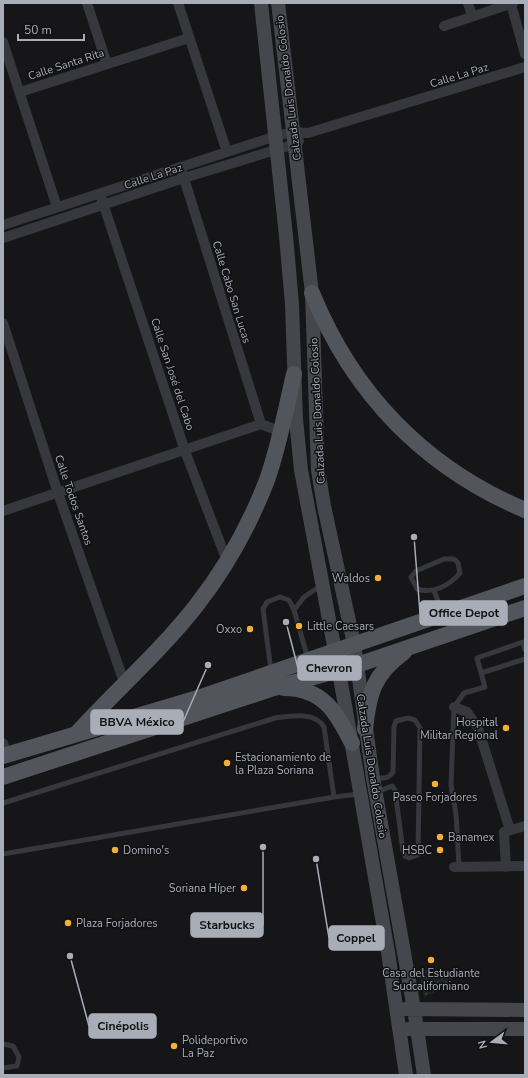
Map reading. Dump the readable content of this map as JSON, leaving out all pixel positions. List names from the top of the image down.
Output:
{
  "streets": {
    "main road": ["Calzada Luis Donaldo Colosio"],
    "street": [
      "Calle Santa Rita",
      "Calle La Paz",
      "Calle Cabo San Lucas",
      "Calle San José del Cabo",
      "Calle Todos Santos"
    ]
  },
  "crossings": [
    ["Calle La Paz", "Calzada Luis Donaldo Colosio"],
    ["Calle La Paz", "Calle Cabo San Lucas"],
    ["Calle La Paz", "Calle San José del Cabo"]
  ],
  "places": [
    "Office Depot",
    "Waldos",
    "Chevron",
    "Little Caesars",
    "Oxxo",
    "BBVA México",
    "Hospital Militar Regional",
    "Estacionamiento de la Plaza Soriana",
    "Paseo Forjadores",
    "Banamex",
    "Starbucks",
    "Domino's",
    "HSBC",
    "Coppel",
    "Soriana Híper",
    "Plaza Forjadores",
    "Cinépolis",
    "Casa del Estudiante Sudcaliforniano",
    "Polideportivo La Paz"
  ],
  "scale_bar": "50 m",
  "north": "left"
}
